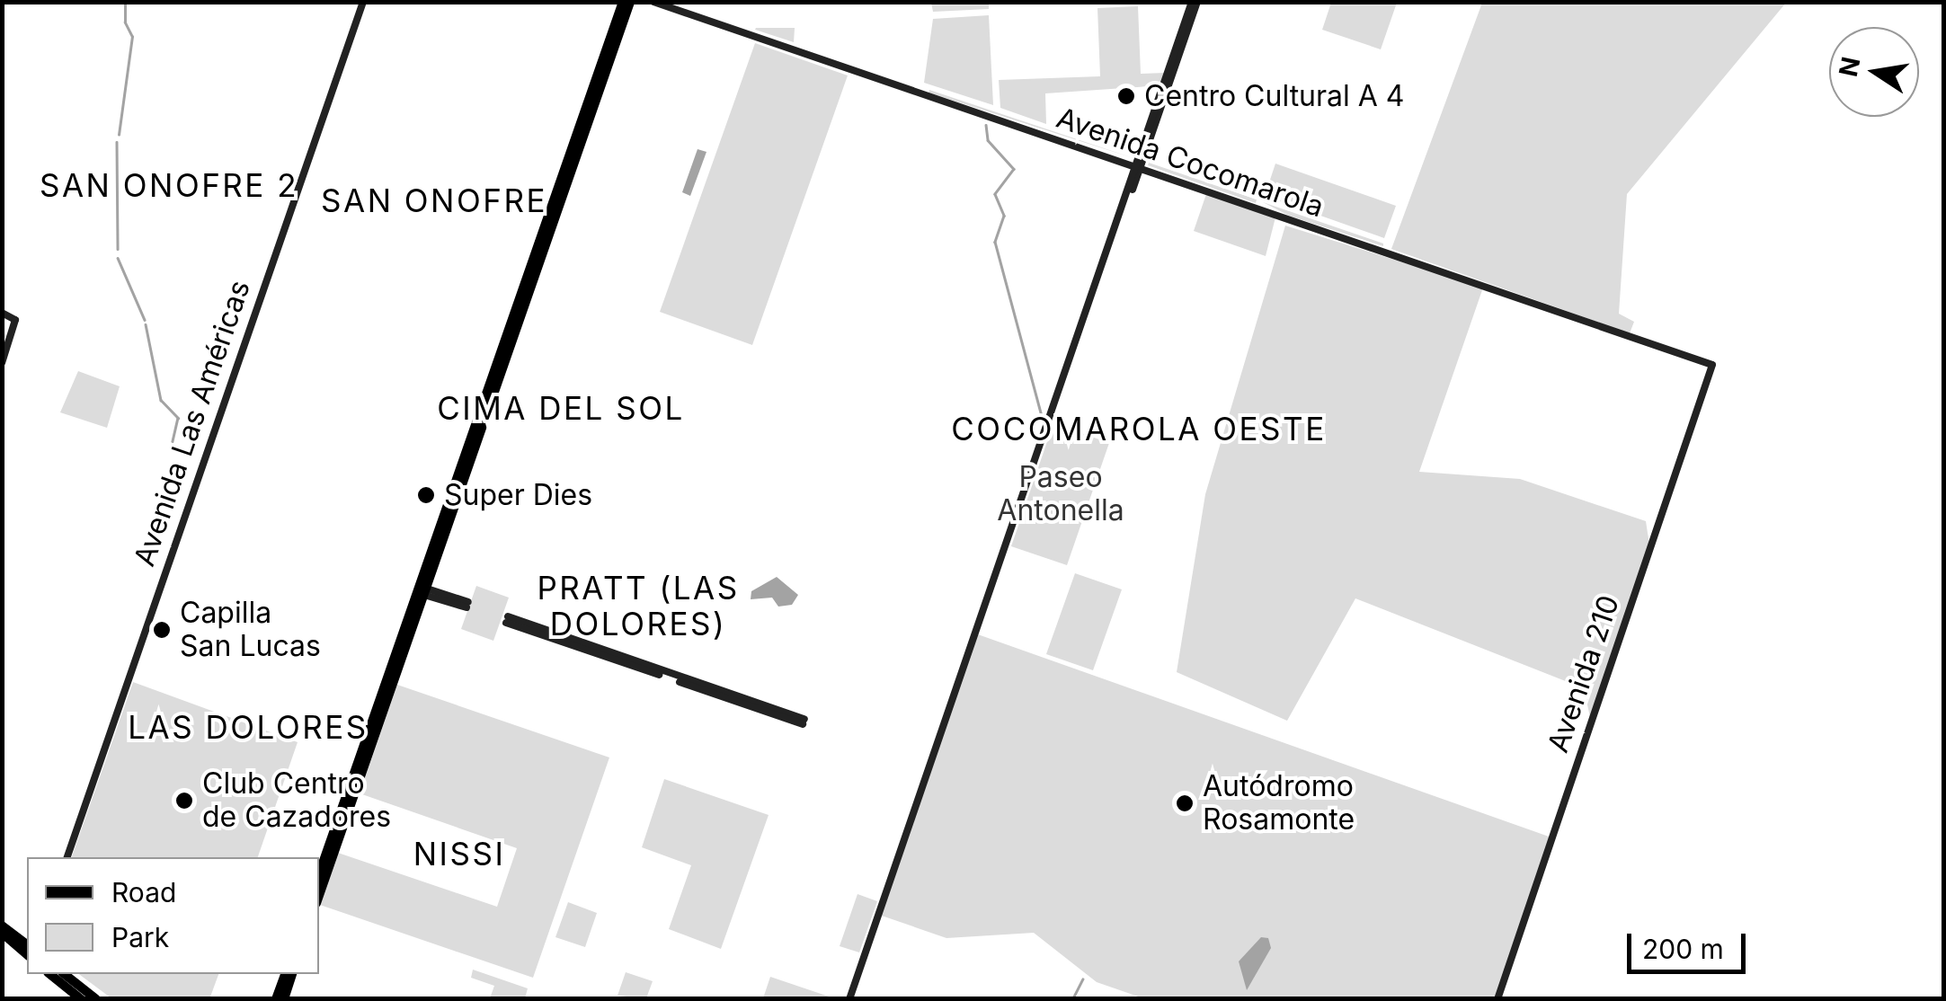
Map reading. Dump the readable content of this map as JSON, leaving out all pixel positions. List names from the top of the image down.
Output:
{
  "streets": {
    "main road": ["Avenida Cocomarola", "Avenida Las Américas", "Avenida 210"]
  },
  "crossings": [
    ["Avenida Cocomarola", "Avenida 210"]
  ],
  "districts": [
    "SAN ONOFRE 2",
    "SAN ONOFRE",
    "CIMA DEL SOL",
    "COCOMAROLA OESTE",
    "PRATT (LAS DOLORES)",
    "LAS DOLORES",
    "NISSI"
  ],
  "parks": ["Paseo Antonella"],
  "places": [
    "Centro Cultural A 4",
    "Super Dies",
    "Capilla San Lucas",
    "Club Centro de Cazadores",
    "Autódromo Rosamonte"
  ],
  "legend": ["Road", "Park"],
  "scale_bar": "200 m",
  "north": "left"
}
